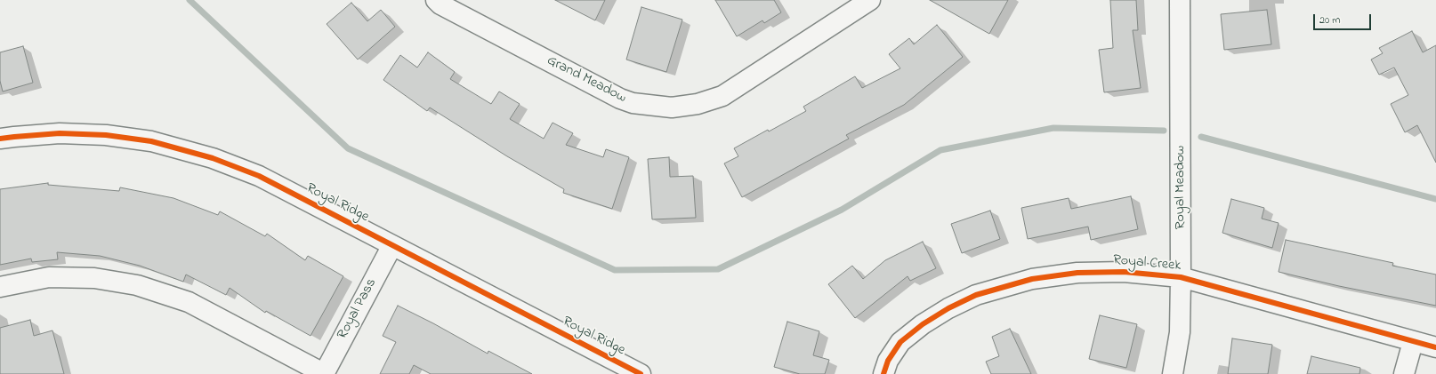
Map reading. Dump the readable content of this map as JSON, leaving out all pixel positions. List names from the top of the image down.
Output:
{
  "streets": {
    "street": [
      "Grand Meadow",
      "Royal Meadow",
      "Royal Ridge",
      "Royal Creek",
      "Royal Pass"
    ]
  },
  "crossings": [
    ["Royal Meadow", "Royal Creek"],
    ["Royal Ridge", "Royal Pass"]
  ],
  "scale_bar": "20 m"
}
